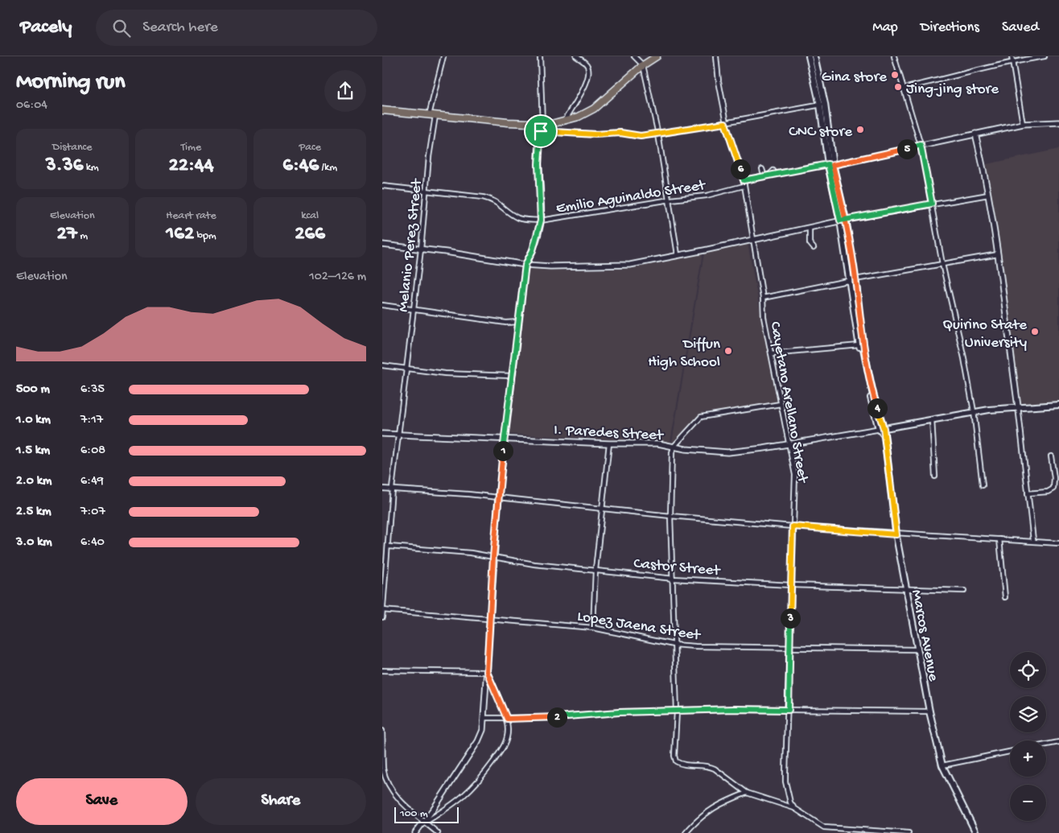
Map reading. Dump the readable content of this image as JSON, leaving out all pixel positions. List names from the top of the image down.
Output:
{
  "streets": {
    "main road": ["Marcos Avenue"],
    "street": [
      "Emilio Aguinaldo Street",
      "Melanio Perez Street",
      "Cayetano Arellano Street",
      "I. Paredes Street",
      "Castor Street",
      "Lopez Jaena Street"
    ]
  },
  "crossings": [
    ["Emilio Aguinaldo Street", "Melanio Perez Street"],
    ["Emilio Aguinaldo Street", "Cayetano Arellano Street"],
    ["Melanio Perez Street", "I. Paredes Street"],
    ["Melanio Perez Street", "Castor Street"],
    ["Melanio Perez Street", "Lopez Jaena Street"],
    ["Cayetano Arellano Street", "I. Paredes Street"],
    ["Cayetano Arellano Street", "Castor Street"],
    ["Cayetano Arellano Street", "Lopez Jaena Street"],
    ["I. Paredes Street", "Marcos Avenue"],
    ["Castor Street", "Marcos Avenue"],
    ["Lopez Jaena Street", "Marcos Avenue"]
  ],
  "places": [
    "Gina store",
    "Jing-jing store",
    "CNC store",
    "Quirino State University",
    "Diffun High School"
  ],
  "scale_bar": "100 m",
  "page": {
    "header": "Pacely",
    "search": "Search here",
    "nav": ["Map", "Directions", "Saved"],
    "heading": ["Morning run", "06:04"],
    "stats": [
      ["Distance", "3.36 km"],
      ["Time", "22:44"],
      ["Pace", "6:46 /km"],
      ["Elevation", "27 m"],
      ["Heart rate", "162 bpm"],
      ["kcal", "266"]
    ],
    "pins": [
      "5",
      "6",
      "4",
      "1",
      "3",
      "2"
    ],
    "chart": ["Elevation", "102–126 m"],
    "list": [
      {
        "name": "500 m",
        "note": "6:35"
      },
      {
        "name": "1.0 km",
        "note": "7:17"
      },
      {
        "name": "1.5 km",
        "note": "6:08"
      },
      {
        "name": "2.0 km",
        "note": "6:49"
      },
      {
        "name": "2.5 km",
        "note": "7:07"
      },
      {
        "name": "3.0 km",
        "note": "6:40"
      }
    ],
    "map_buttons": ["+", "−"],
    "buttons": ["Save", "Share"],
    "scale": "100 m"
  }
}
